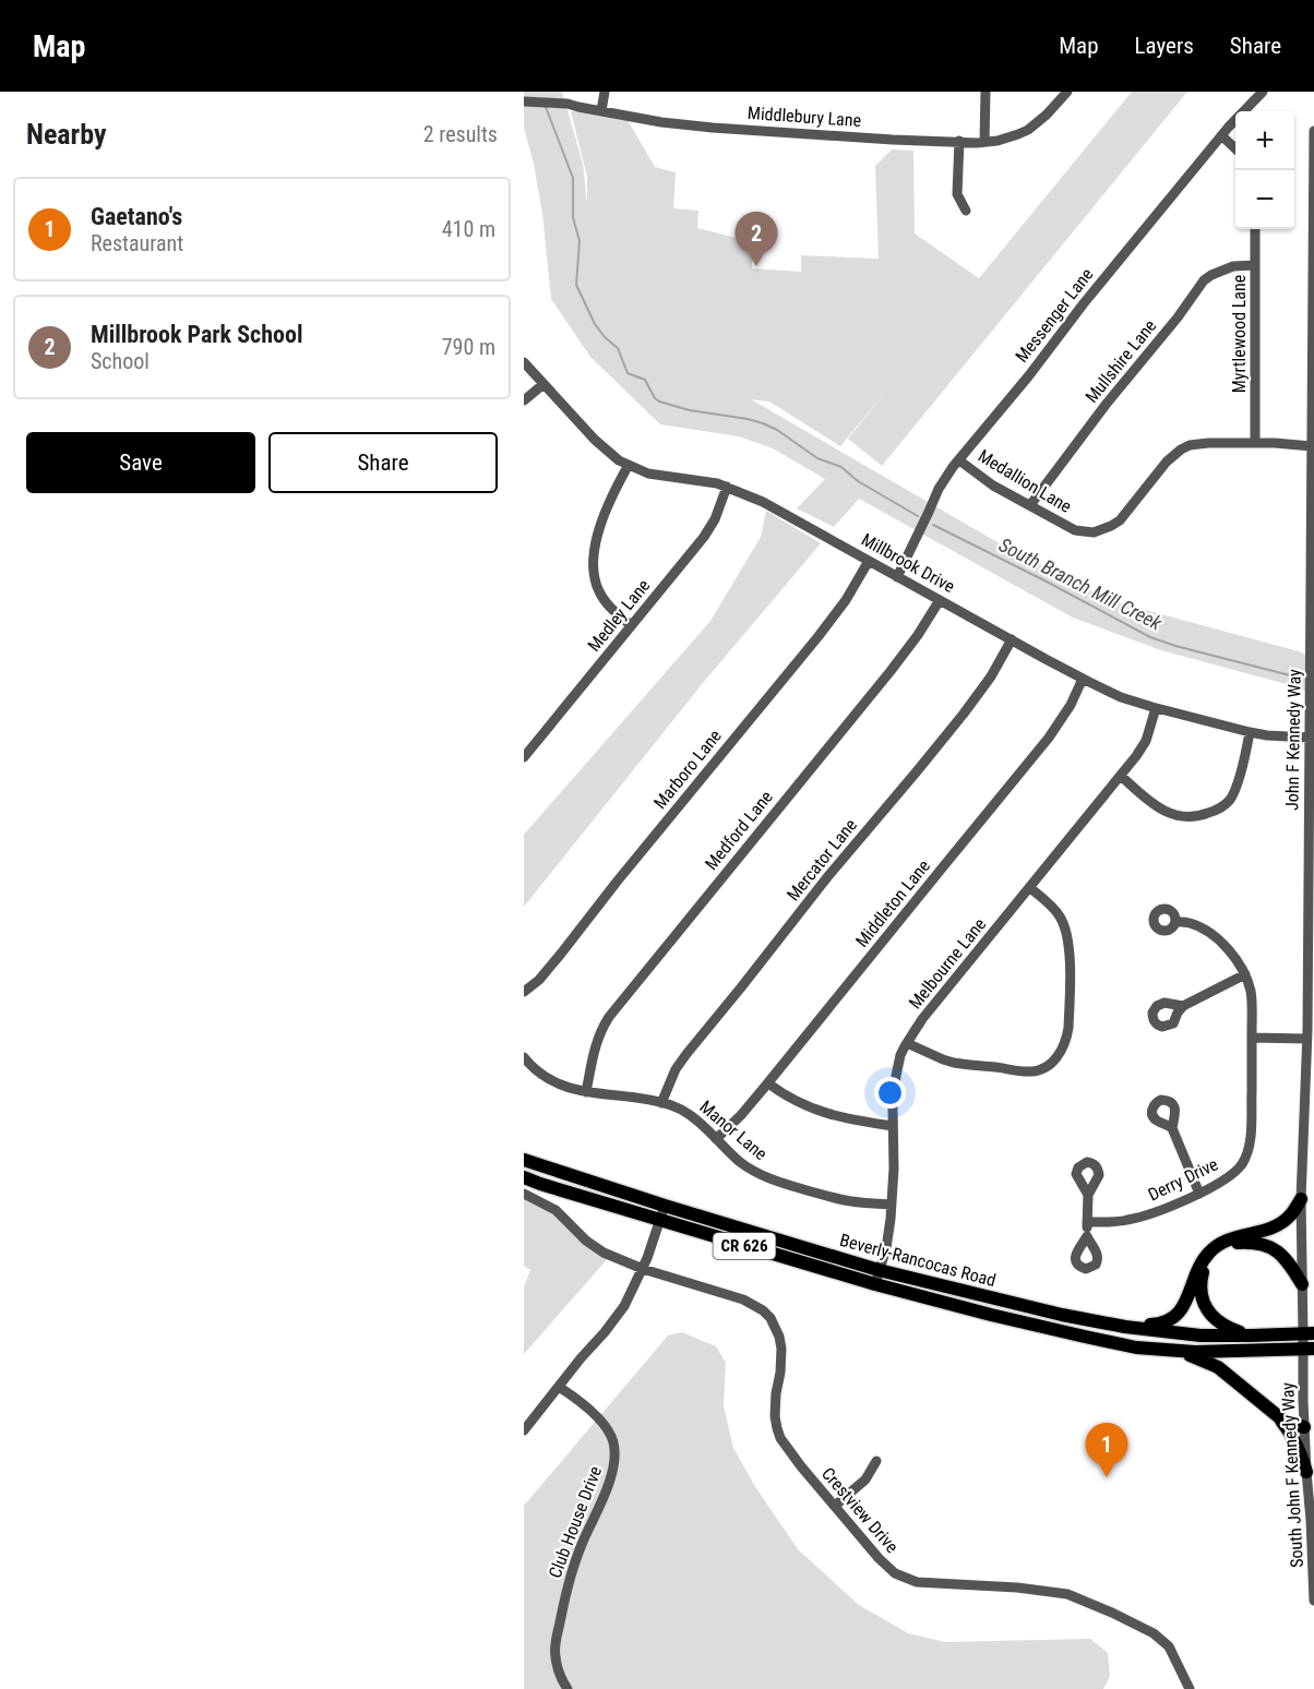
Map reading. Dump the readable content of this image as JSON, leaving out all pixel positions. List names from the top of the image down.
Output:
{
  "streets": {
    "main road": ["CR 626", "Beverly-Rancocas Road"],
    "street": [
      "Middlebury Lane",
      "Messenger Lane",
      "Myrtlewood Lane",
      "Mullshire Lane",
      "Medallion Lane",
      "Millbrook Drive",
      "Medley Lane",
      "John F Kennedy Way",
      "Marboro Lane",
      "Medford Lane",
      "Mercator Lane",
      "Middleton Lane",
      "Melbourne Lane",
      "Manor Lane",
      "Derry Drive",
      "South John F Kennedy Way",
      "Crestview Drive",
      "Club House Drive"
    ]
  },
  "crossings": [
    ["Messenger Lane", "Medallion Lane"],
    ["Messenger Lane", "Millbrook Drive"],
    ["Myrtlewood Lane", "Mullshire Lane"],
    ["Myrtlewood Lane", "Medallion Lane"],
    ["Mullshire Lane", "Medallion Lane"],
    ["Medallion Lane", "John F Kennedy Way"],
    ["Millbrook Drive", "Medley Lane"],
    ["Millbrook Drive", "John F Kennedy Way"],
    ["Millbrook Drive", "Marboro Lane"],
    ["Millbrook Drive", "Medford Lane"],
    ["Millbrook Drive", "Mercator Lane"],
    ["Millbrook Drive", "Middleton Lane"],
    ["Millbrook Drive", "Melbourne Lane"],
    ["John F Kennedy Way", "Beverly-Rancocas Road"],
    ["John F Kennedy Way", "South John F Kennedy Way"],
    ["Medford Lane", "Manor Lane"],
    ["Mercator Lane", "Manor Lane"],
    ["Middleton Lane", "Manor Lane"],
    ["Melbourne Lane", "Manor Lane"],
    ["Melbourne Lane", "Beverly-Rancocas Road"],
    ["Beverly-Rancocas Road", "South John F Kennedy Way"]
  ],
  "water": ["South Branch Mill Creek"],
  "page": {
    "header": "Map",
    "nav": ["Map", "Layers", "Share"],
    "heading": ["Nearby", "2 results"],
    "map_buttons": ["+", "−"],
    "list": [
      {
        "mark": "1",
        "name": "Gaetano's",
        "note": "Restaurant",
        "value": "410 m"
      },
      {
        "mark": "2",
        "name": "Millbrook Park School",
        "note": "School",
        "value": "790 m"
      }
    ],
    "pins": ["2", "1"],
    "buttons": ["Save", "Share"]
  }
}
